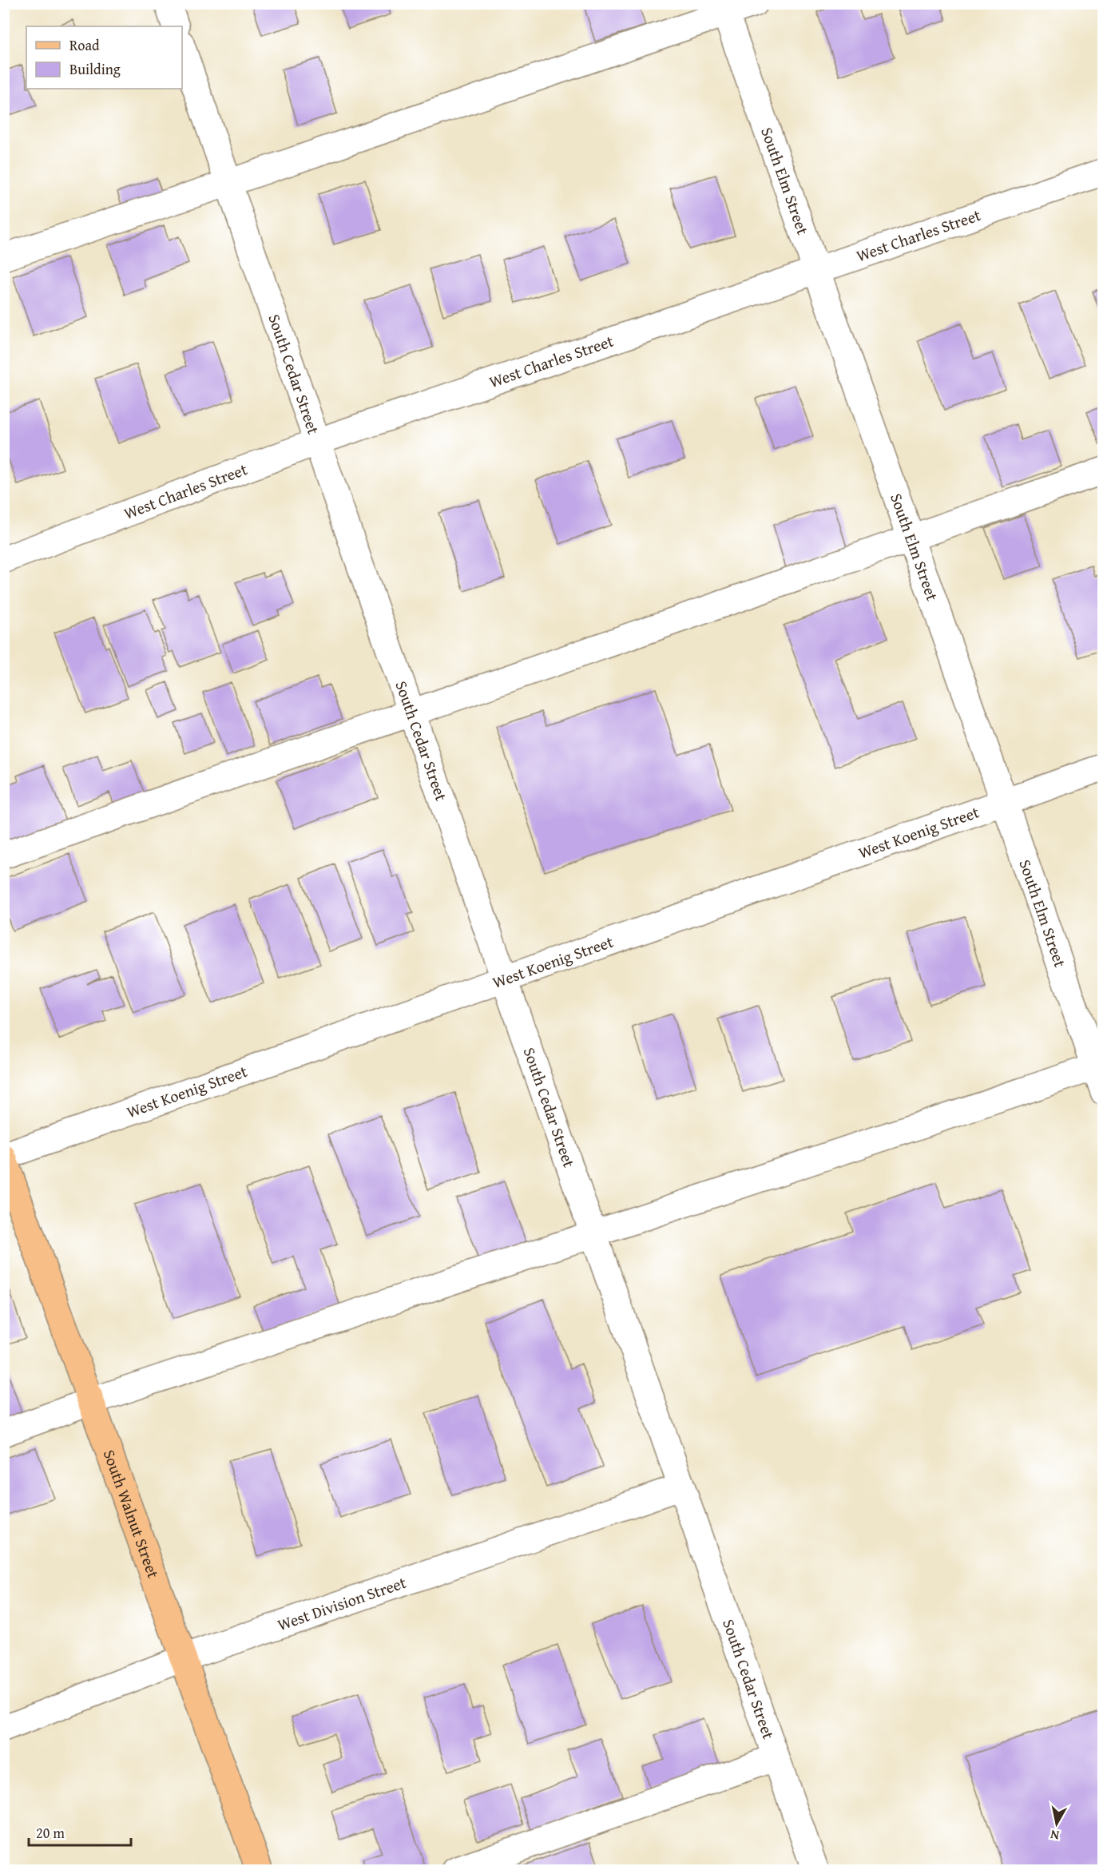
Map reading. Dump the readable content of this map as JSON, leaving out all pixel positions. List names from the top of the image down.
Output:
{
  "streets": {
    "main road": ["South Walnut Street"],
    "street": [
      "South Elm Street",
      "West Charles Street",
      "South Cedar Street",
      "West Koenig Street",
      "West Division Street"
    ]
  },
  "crossings": [
    ["South Elm Street", "West Charles Street"],
    ["South Elm Street", "West Koenig Street"],
    ["West Charles Street", "South Cedar Street"],
    ["South Cedar Street", "West Koenig Street"],
    ["South Cedar Street", "West Division Street"],
    ["West Koenig Street", "South Walnut Street"],
    ["South Walnut Street", "West Division Street"]
  ],
  "legend": ["Road", "Building"],
  "scale_bar": "20 m",
  "north": "bottom"
}
